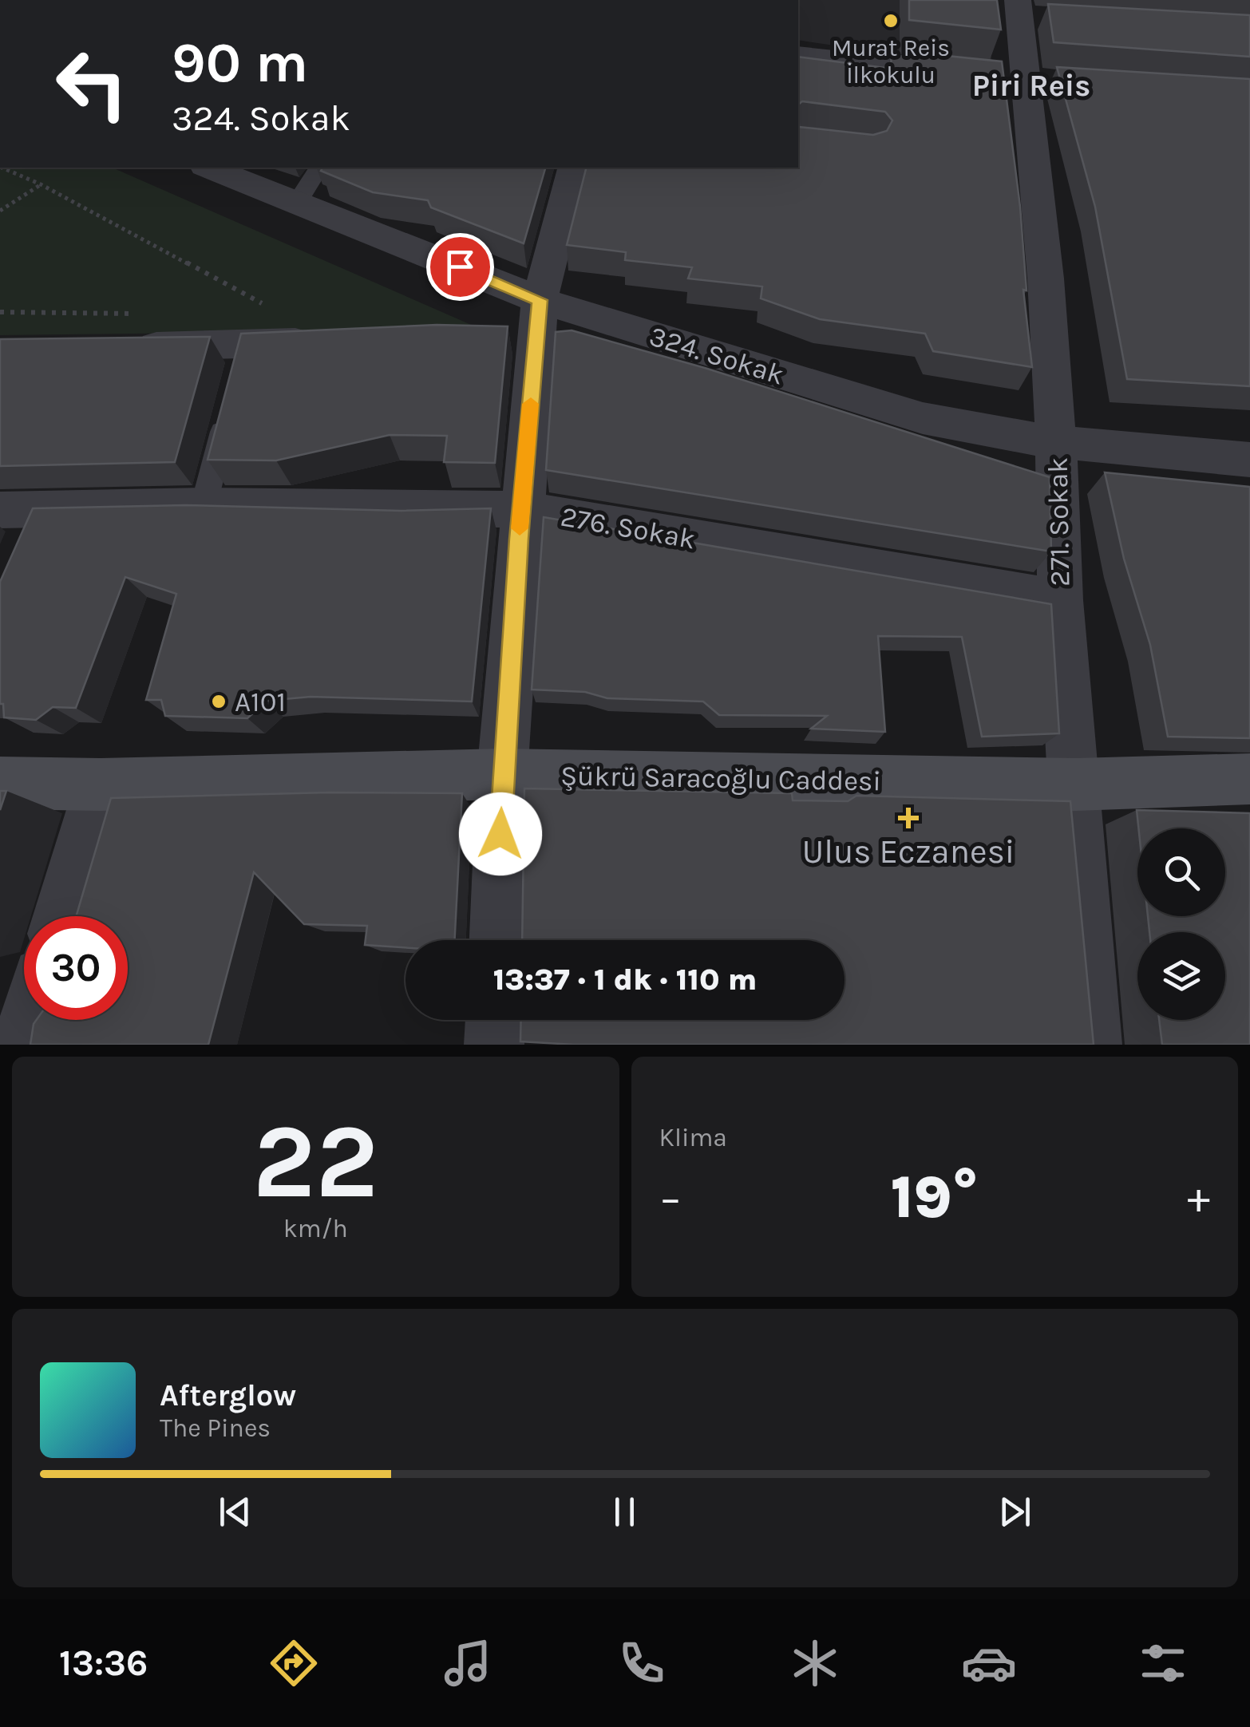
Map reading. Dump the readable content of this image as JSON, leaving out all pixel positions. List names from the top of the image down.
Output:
{
  "streets": {
    "street": [
      "324. Sokak",
      "271. Sokak",
      "276. Sokak",
      "Şükrü Saracoğlu Caddesi"
    ]
  },
  "crossings": [
    ["324. Sokak", "271. Sokak"],
    ["271. Sokak", "276. Sokak"],
    ["271. Sokak", "Şükrü Saracoğlu Caddesi"]
  ],
  "districts": ["Piri Reis"],
  "places": {
    "other": ["Murat Reis İlkokulu", "A101"],
    "health": ["Ulus Eczanesi"]
  },
  "page": {
    "turn": ["90 m", "324. Sokak"],
    "limit": "30",
    "trip": "13:37 · 1 dk · 110 m",
    "tile": [
      ["22", "km/h"],
      "Klima"
    ],
    "heat": ["−", "19°", "+"],
    "song": ["Afterglow", "The Pines"],
    "tabs": "13:36"
  }
}
